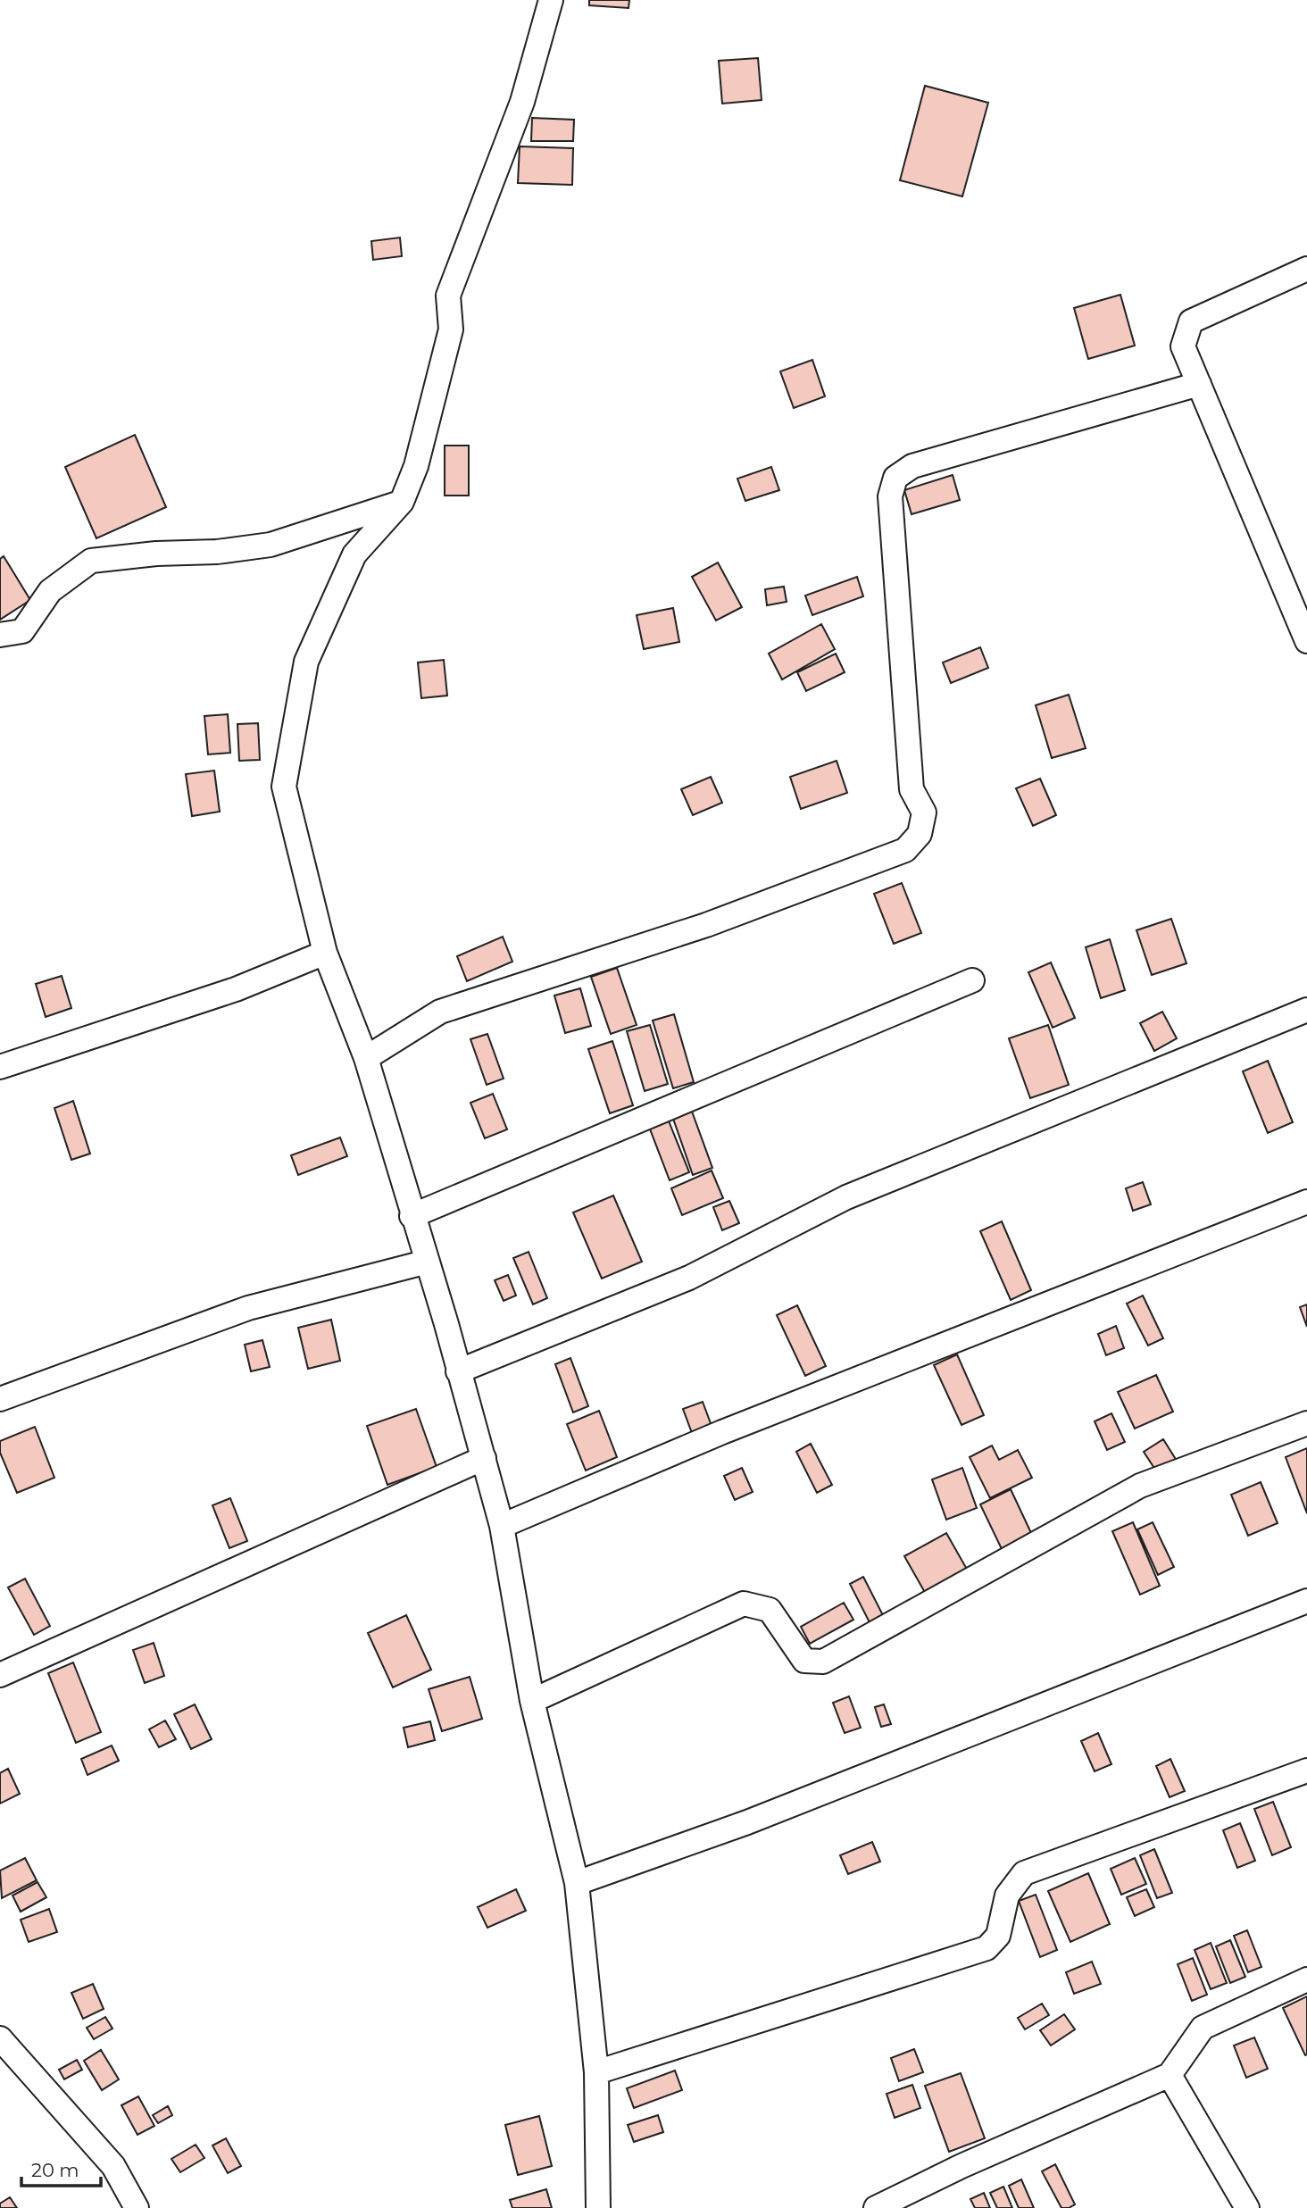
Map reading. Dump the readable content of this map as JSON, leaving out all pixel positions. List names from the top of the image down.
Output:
{
  "scale_bar": "20 m"
}
